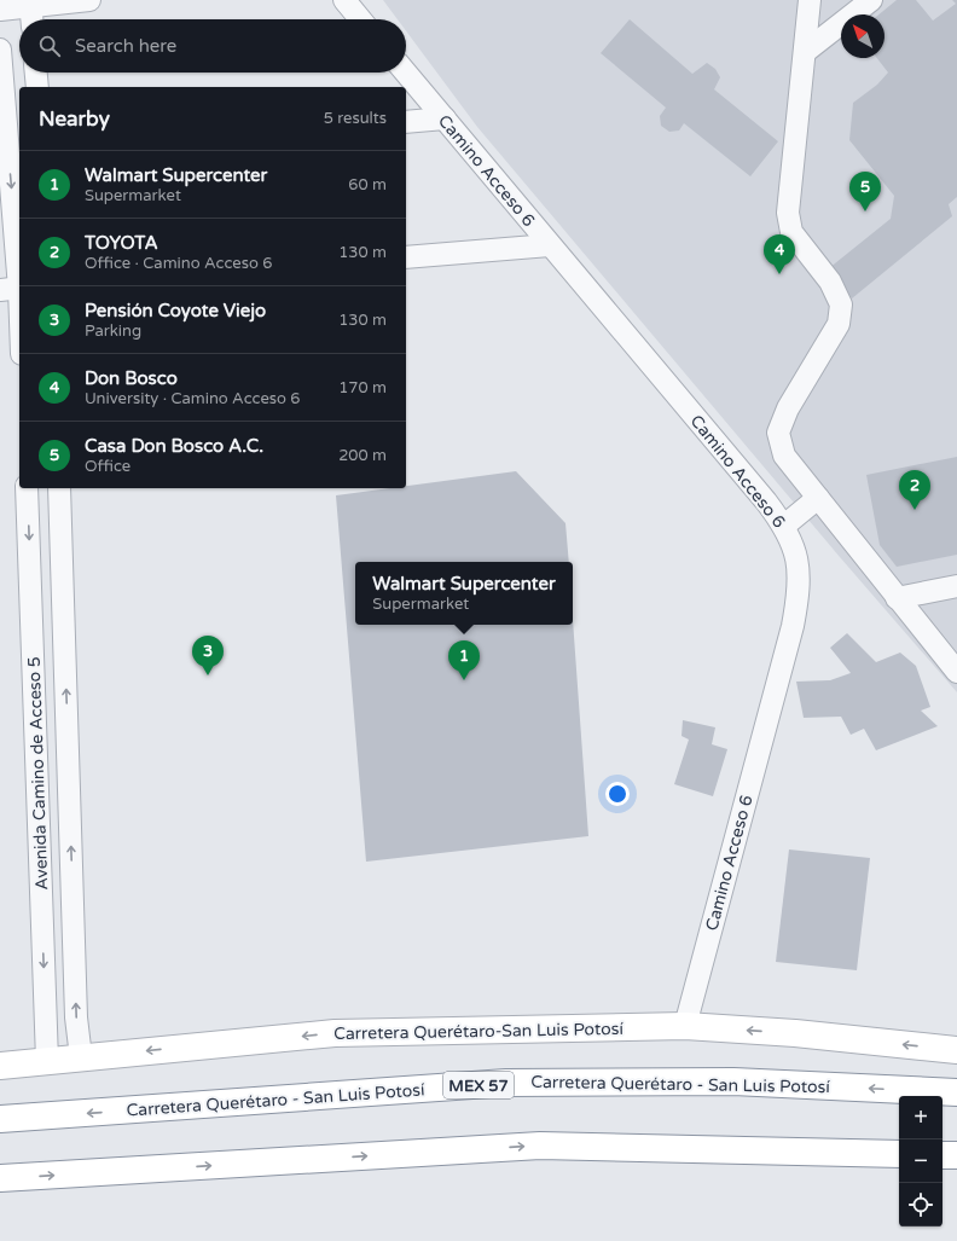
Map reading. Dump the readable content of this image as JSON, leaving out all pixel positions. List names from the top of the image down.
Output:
{
  "streets": {
    "main road": ["Carretera Querétaro-San Luis Potosí", "Carretera Querétaro - San Luis Potosí", "MEX 57"],
    "street": ["Camino Acceso 6", "Avenida Camino de Acceso 5"]
  },
  "crossings": [
    ["Camino Acceso 6", "Carretera Querétaro-San Luis Potosí"],
    ["Avenida Camino de Acceso 5", "Carretera Querétaro-San Luis Potosí"]
  ],
  "north": "top left",
  "page": {
    "search": "Search here",
    "heading": ["Nearby", "5 results"],
    "list": [
      {
        "mark": "1",
        "name": "Walmart Supercenter",
        "note": "Supermarket",
        "value": "60 m"
      },
      {
        "mark": "2",
        "name": "TOYOTA",
        "note": "Office · Camino Acceso 6",
        "value": "130 m"
      },
      {
        "mark": "3",
        "name": "Pensión Coyote Viejo",
        "note": "Parking",
        "value": "130 m"
      },
      {
        "mark": "4",
        "name": "Don Bosco",
        "note": "University · Camino Acceso 6",
        "value": "170 m"
      },
      {
        "mark": "5",
        "name": "Casa Don Bosco A.C.",
        "note": "Office",
        "value": "200 m"
      }
    ],
    "pins": [
      "5",
      "4",
      "2",
      "3",
      "1"
    ],
    "popup": ["Walmart Supercenter", "Supermarket"],
    "map_buttons": ["+", "−"]
  }
}
